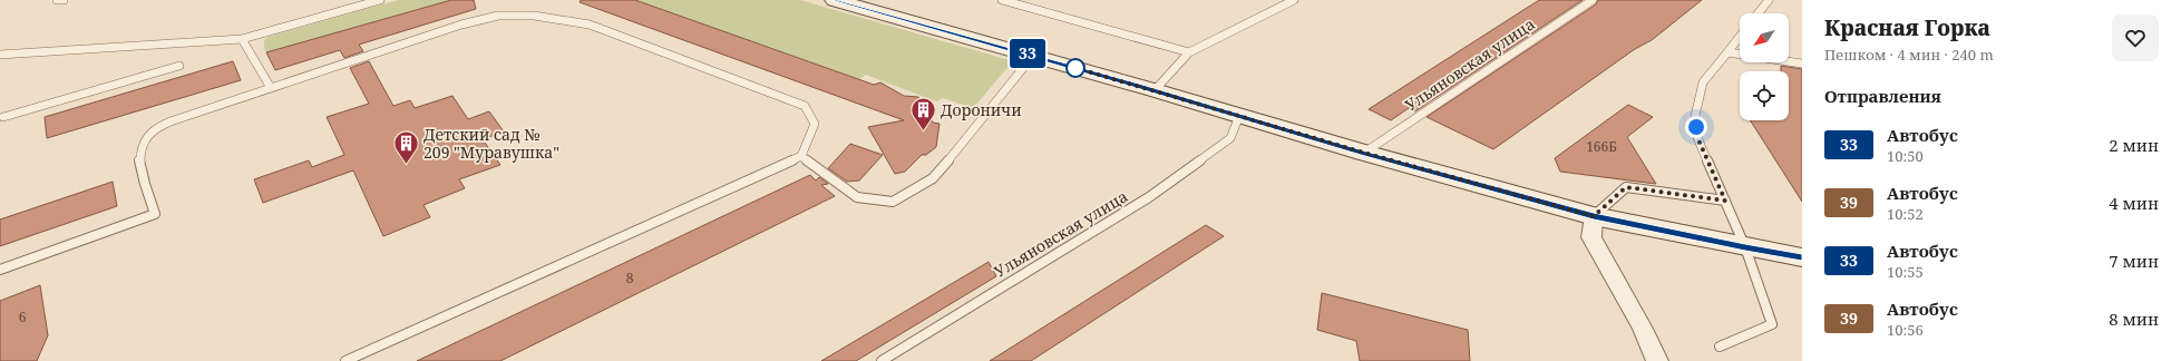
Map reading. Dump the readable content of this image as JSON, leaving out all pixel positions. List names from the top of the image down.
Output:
{
  "streets": {
    "lane": ["Ульяновская улица"]
  },
  "places": {
    "building": ["Дороничи", "Детский сад № 209 \"Муравушка\""]
  },
  "lines": ["bus line 33"],
  "house_numbers": ["166Б", "8", "6"],
  "north": "bottom left",
  "page": {
    "on_map": "33",
    "heading": [
      ["Красная Горка", "Пешком · 4 мин · 240 m"],
      "Отправления"
    ],
    "list": [
      {
        "mark": "33",
        "name": "Автобус",
        "note": "10:50",
        "value": "2 мин"
      },
      {
        "mark": "39",
        "name": "Автобус",
        "note": "10:52",
        "value": "4 мин"
      },
      {
        "mark": "33",
        "name": "Автобус",
        "note": "10:55",
        "value": "7 мин"
      },
      {
        "mark": "39",
        "name": "Автобус",
        "note": "10:56",
        "value": "8 мин"
      }
    ]
  }
}
